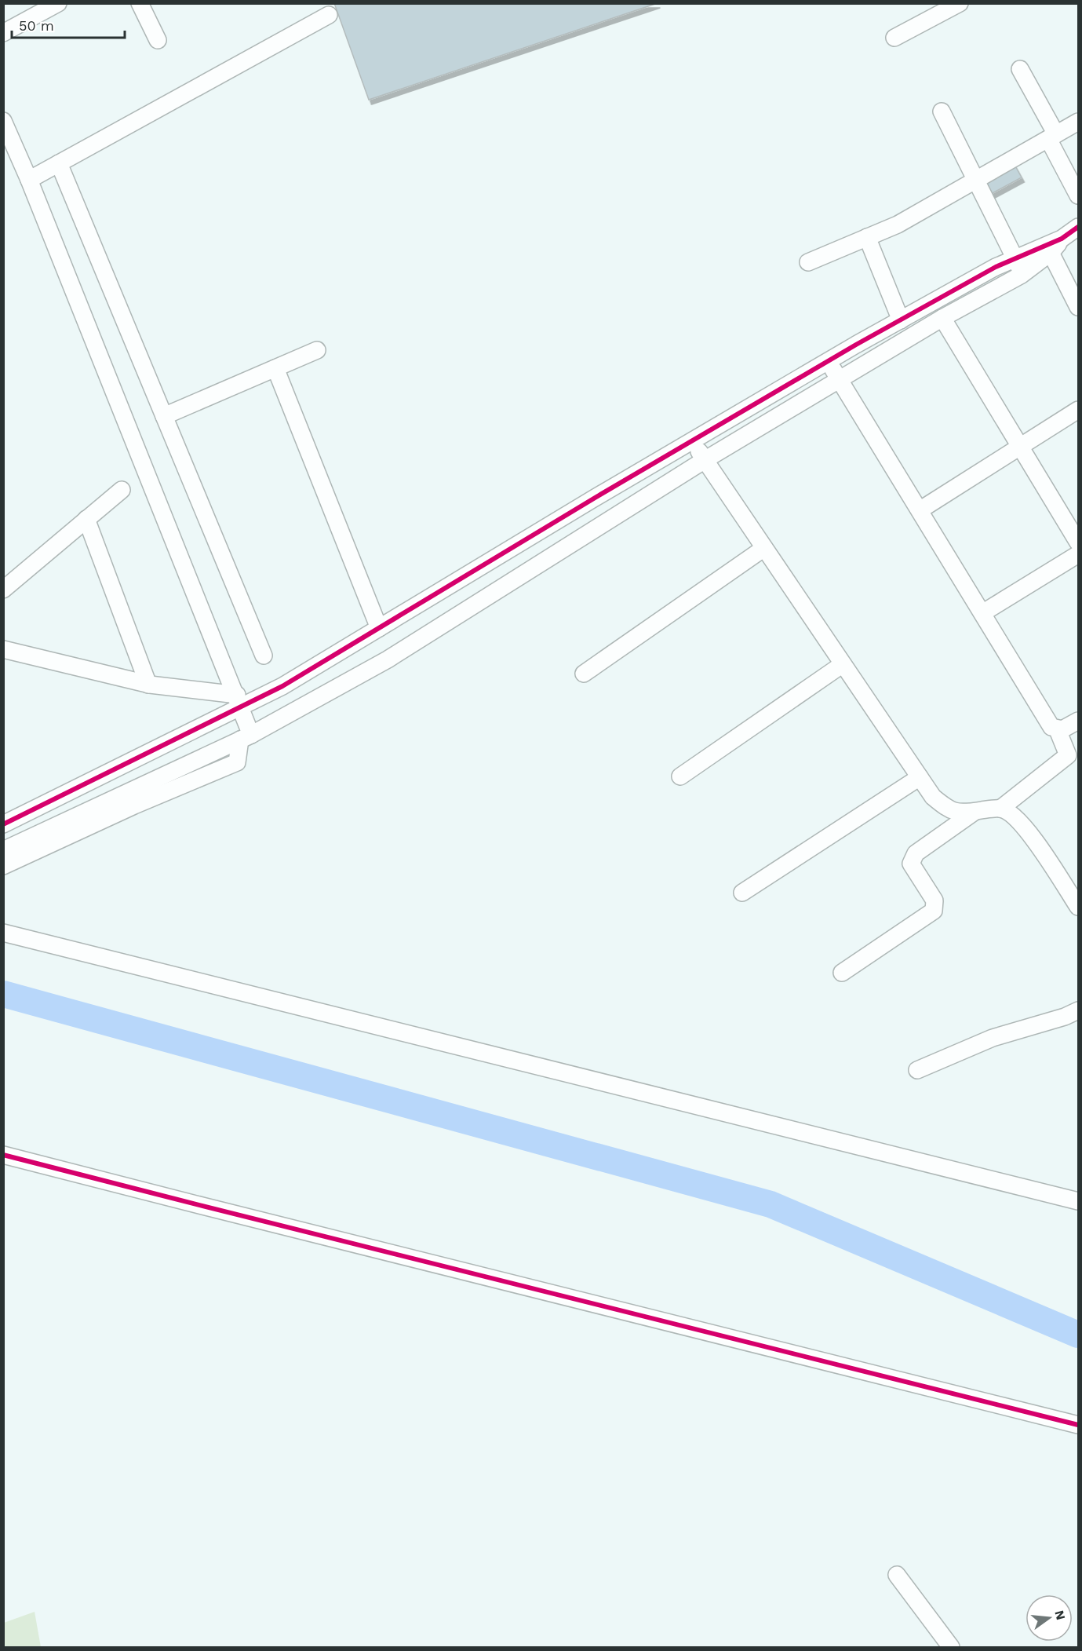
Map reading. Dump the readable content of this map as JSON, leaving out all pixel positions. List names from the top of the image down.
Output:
{
  "scale_bar": "50 m",
  "north": "right"
}
